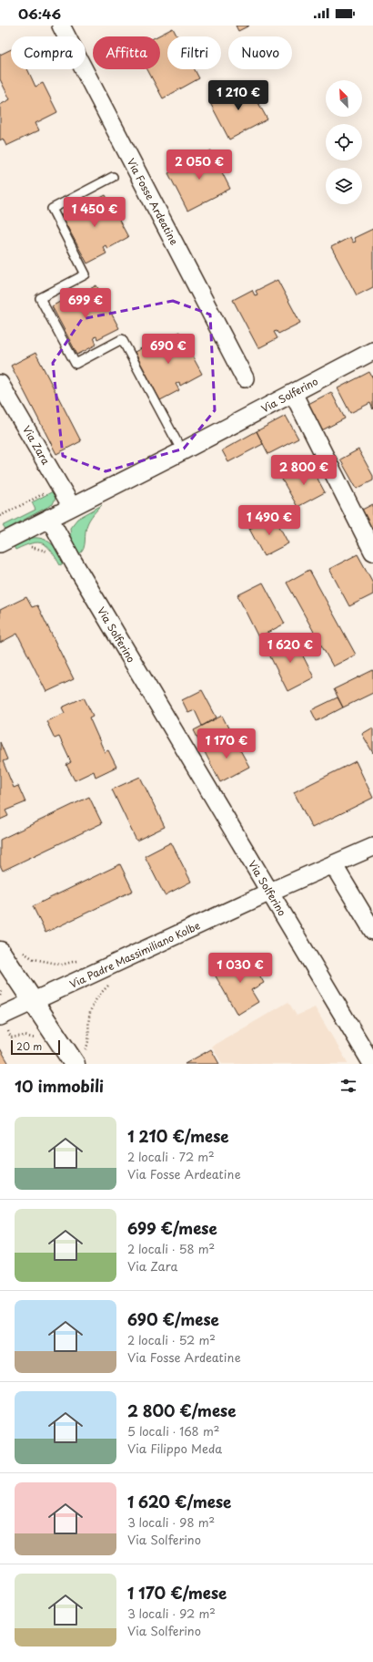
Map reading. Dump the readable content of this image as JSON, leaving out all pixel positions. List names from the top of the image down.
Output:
{
  "streets": {
    "street": [
      "Via Fosse Ardeatine",
      "Via Solferino",
      "Via Zara",
      "Via Padre Massimiliano Kolbe"
    ]
  },
  "crossings": [
    ["Via Solferino", "Via Zara"],
    ["Via Solferino", "Via Padre Massimiliano Kolbe"]
  ],
  "scale_bar": "20 m",
  "north": "top left",
  "page": {
    "status": "06:46",
    "chip": [
      "Compra",
      "Affitta",
      "Filtri",
      "Nuovo"
    ],
    "price": [
      "1 210 €",
      "2 050 €",
      "1 450 €",
      "699 €",
      "690 €",
      "2 800 €",
      "1 490 €",
      "1 620 €",
      "1 170 €",
      "1 030 €"
    ],
    "scale": "20 m",
    "heading": "10 immobili",
    "list": [
      {
        "name": "1 210 €/mese",
        "note": "2 locali · 72 m² · Via Fosse Ardeatine"
      },
      {
        "name": "699 €/mese",
        "note": "2 locali · 58 m² · Via Zara"
      },
      {
        "name": "690 €/mese",
        "note": "2 locali · 52 m² · Via Fosse Ardeatine"
      },
      {
        "name": "2 800 €/mese",
        "note": "5 locali · 168 m² · Via Filippo Meda"
      },
      {
        "name": "1 620 €/mese",
        "note": "3 locali · 98 m² · Via Solferino"
      },
      {
        "name": "1 170 €/mese",
        "note": "3 locali · 92 m² · Via Solferino"
      }
    ]
  }
}
